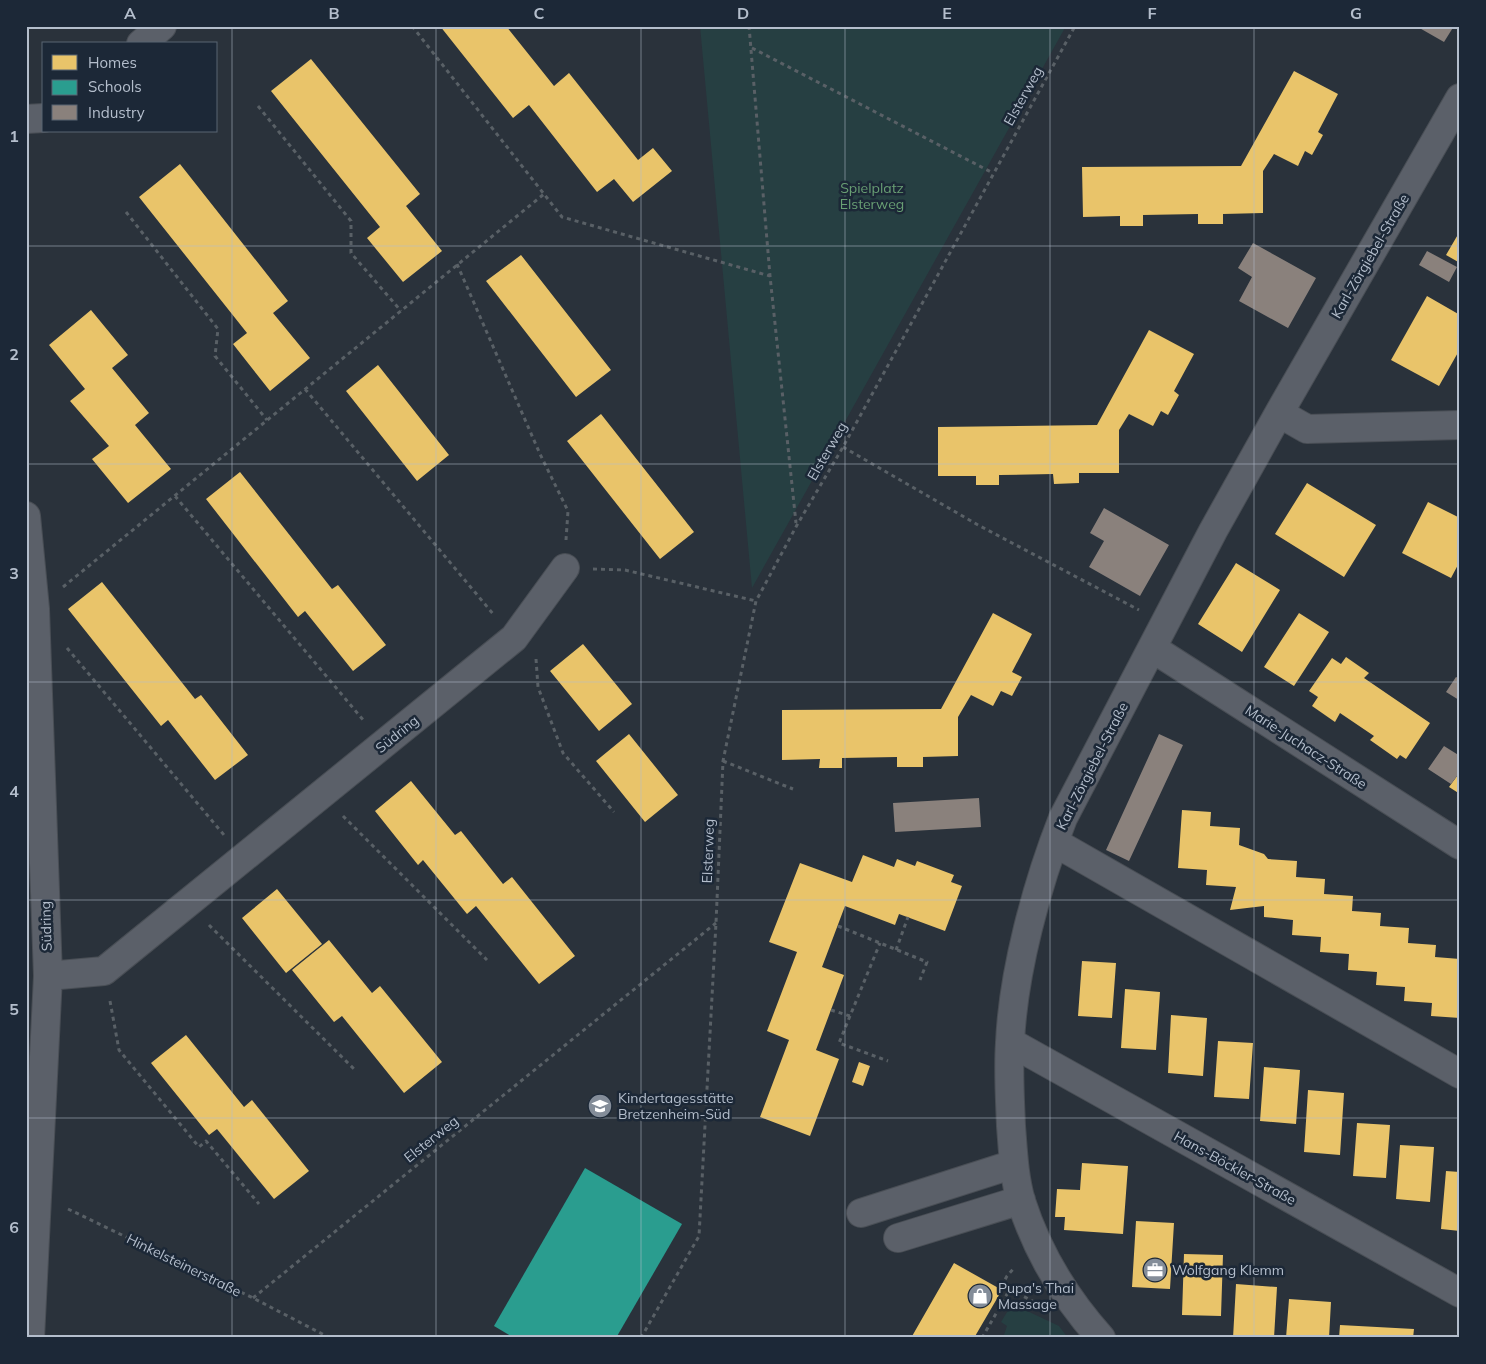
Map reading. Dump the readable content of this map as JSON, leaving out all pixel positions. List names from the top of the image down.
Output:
{
  "streets": {
    "street": [
      "Karl-Zörgiebel-Straße",
      "Südring",
      "Marie-Juchacz-Straße",
      "Hans-Böckler-Straße"
    ],
    "path": ["Elsterweg", "Hinkelsteinerstraße"]
  },
  "crossings": [
    ["Elsterweg", "Hinkelsteinerstraße"],
    ["Karl-Zörgiebel-Straße", "Marie-Juchacz-Straße"],
    ["Karl-Zörgiebel-Straße", "Hans-Böckler-Straße"],
    ["Südring", "Hinkelsteinerstraße"]
  ],
  "parks": ["Spielplatz Elsterweg"],
  "places": {
    "school or university": ["Kindertagesstätte Bretzenheim-Süd"],
    "office": ["Wolfgang Klemm"],
    "shop": ["Pupa's Thai Massage"]
  },
  "legend": ["Homes", "Schools", "Industry"],
  "grid": {
    "columns": [
      "A",
      "B",
      "C",
      "D",
      "E",
      "F",
      "G"
    ],
    "rows": [
      "1",
      "2",
      "3",
      "4",
      "5",
      "6"
    ]
  }
}
